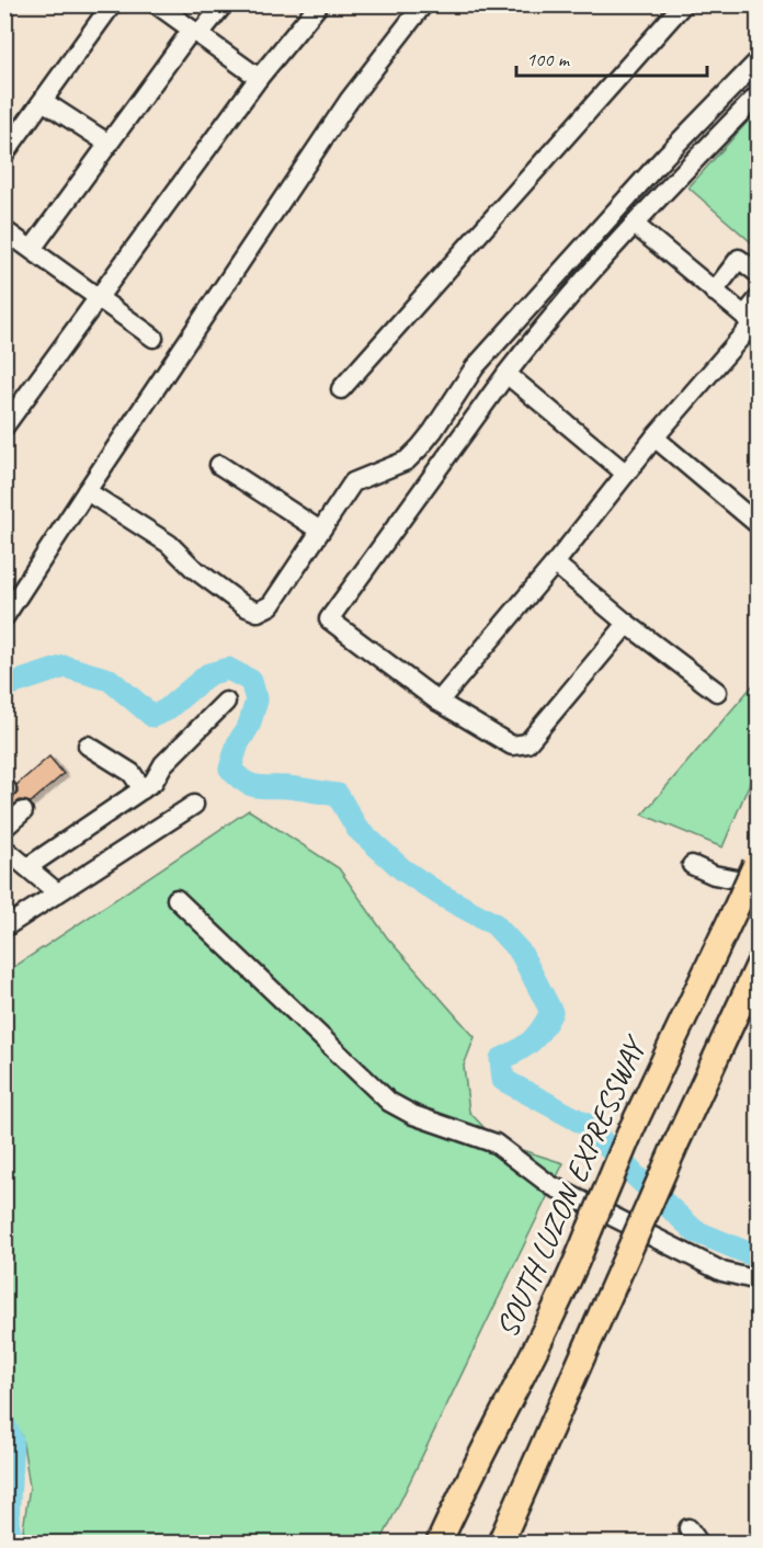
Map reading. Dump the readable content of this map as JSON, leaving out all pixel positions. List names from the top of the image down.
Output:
{
  "streets": {
    "highway": ["SOUTH LUZON EXPRESSWAY"]
  },
  "scale_bar": "100 m"
}
